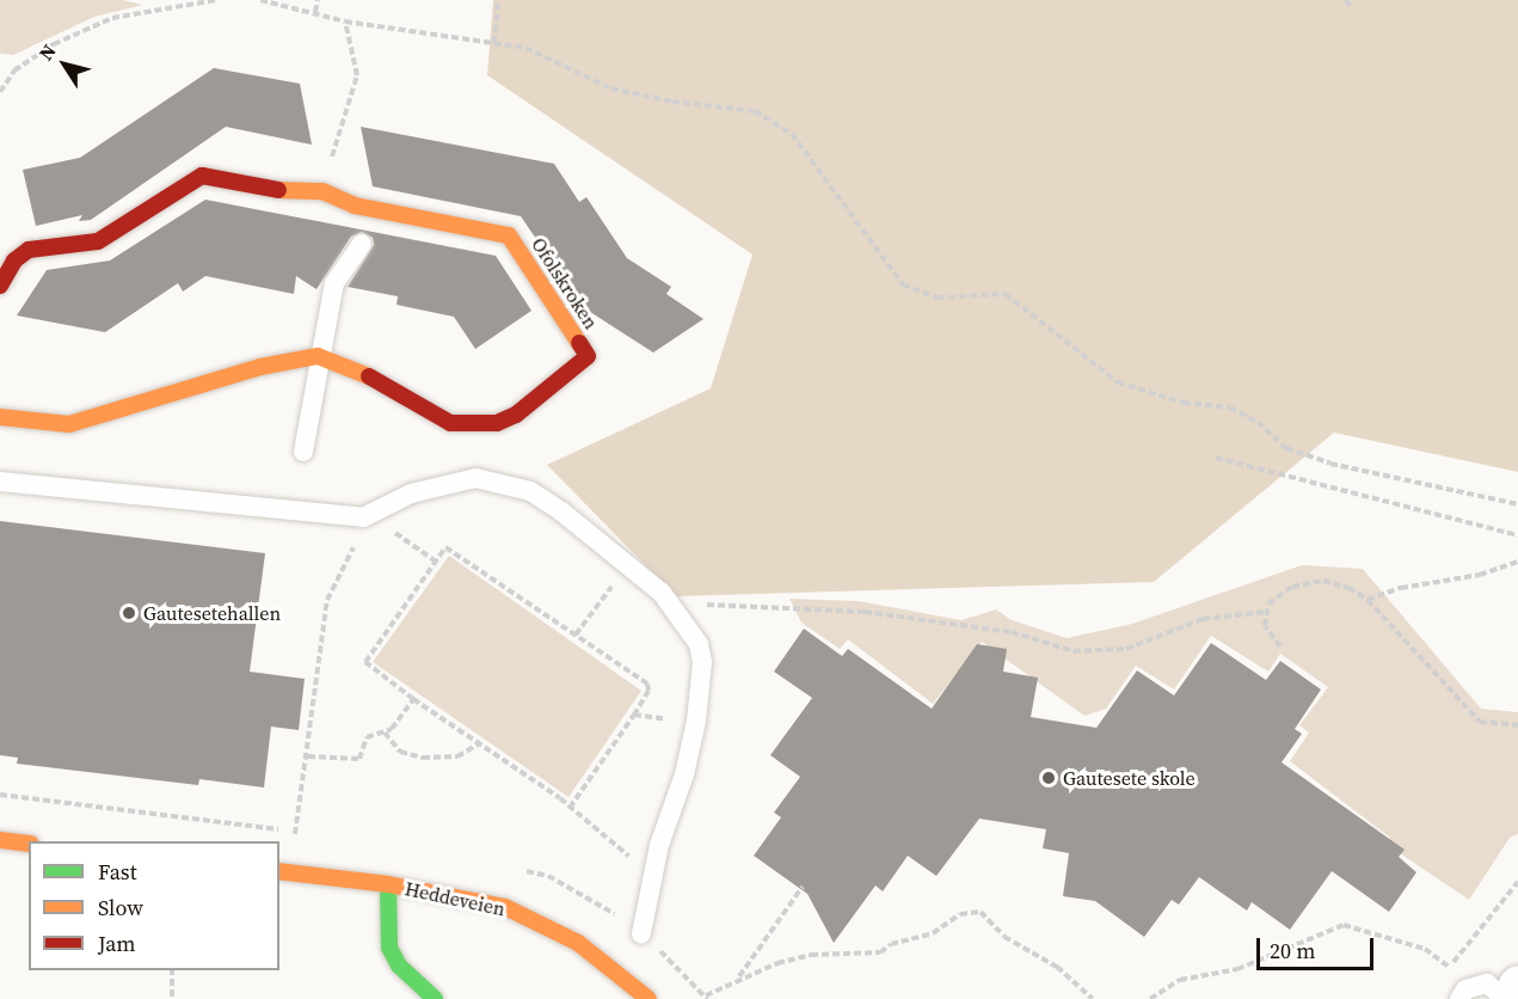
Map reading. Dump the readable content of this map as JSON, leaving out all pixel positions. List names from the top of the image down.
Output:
{
  "streets": {
    "street": ["Ofolskroken", "Heddeveien"]
  },
  "places": ["Gautesetehallen", "Gautesete skole"],
  "legend": ["Fast", "Slow", "Jam"],
  "scale_bar": "20 m",
  "north": "top left"
}
